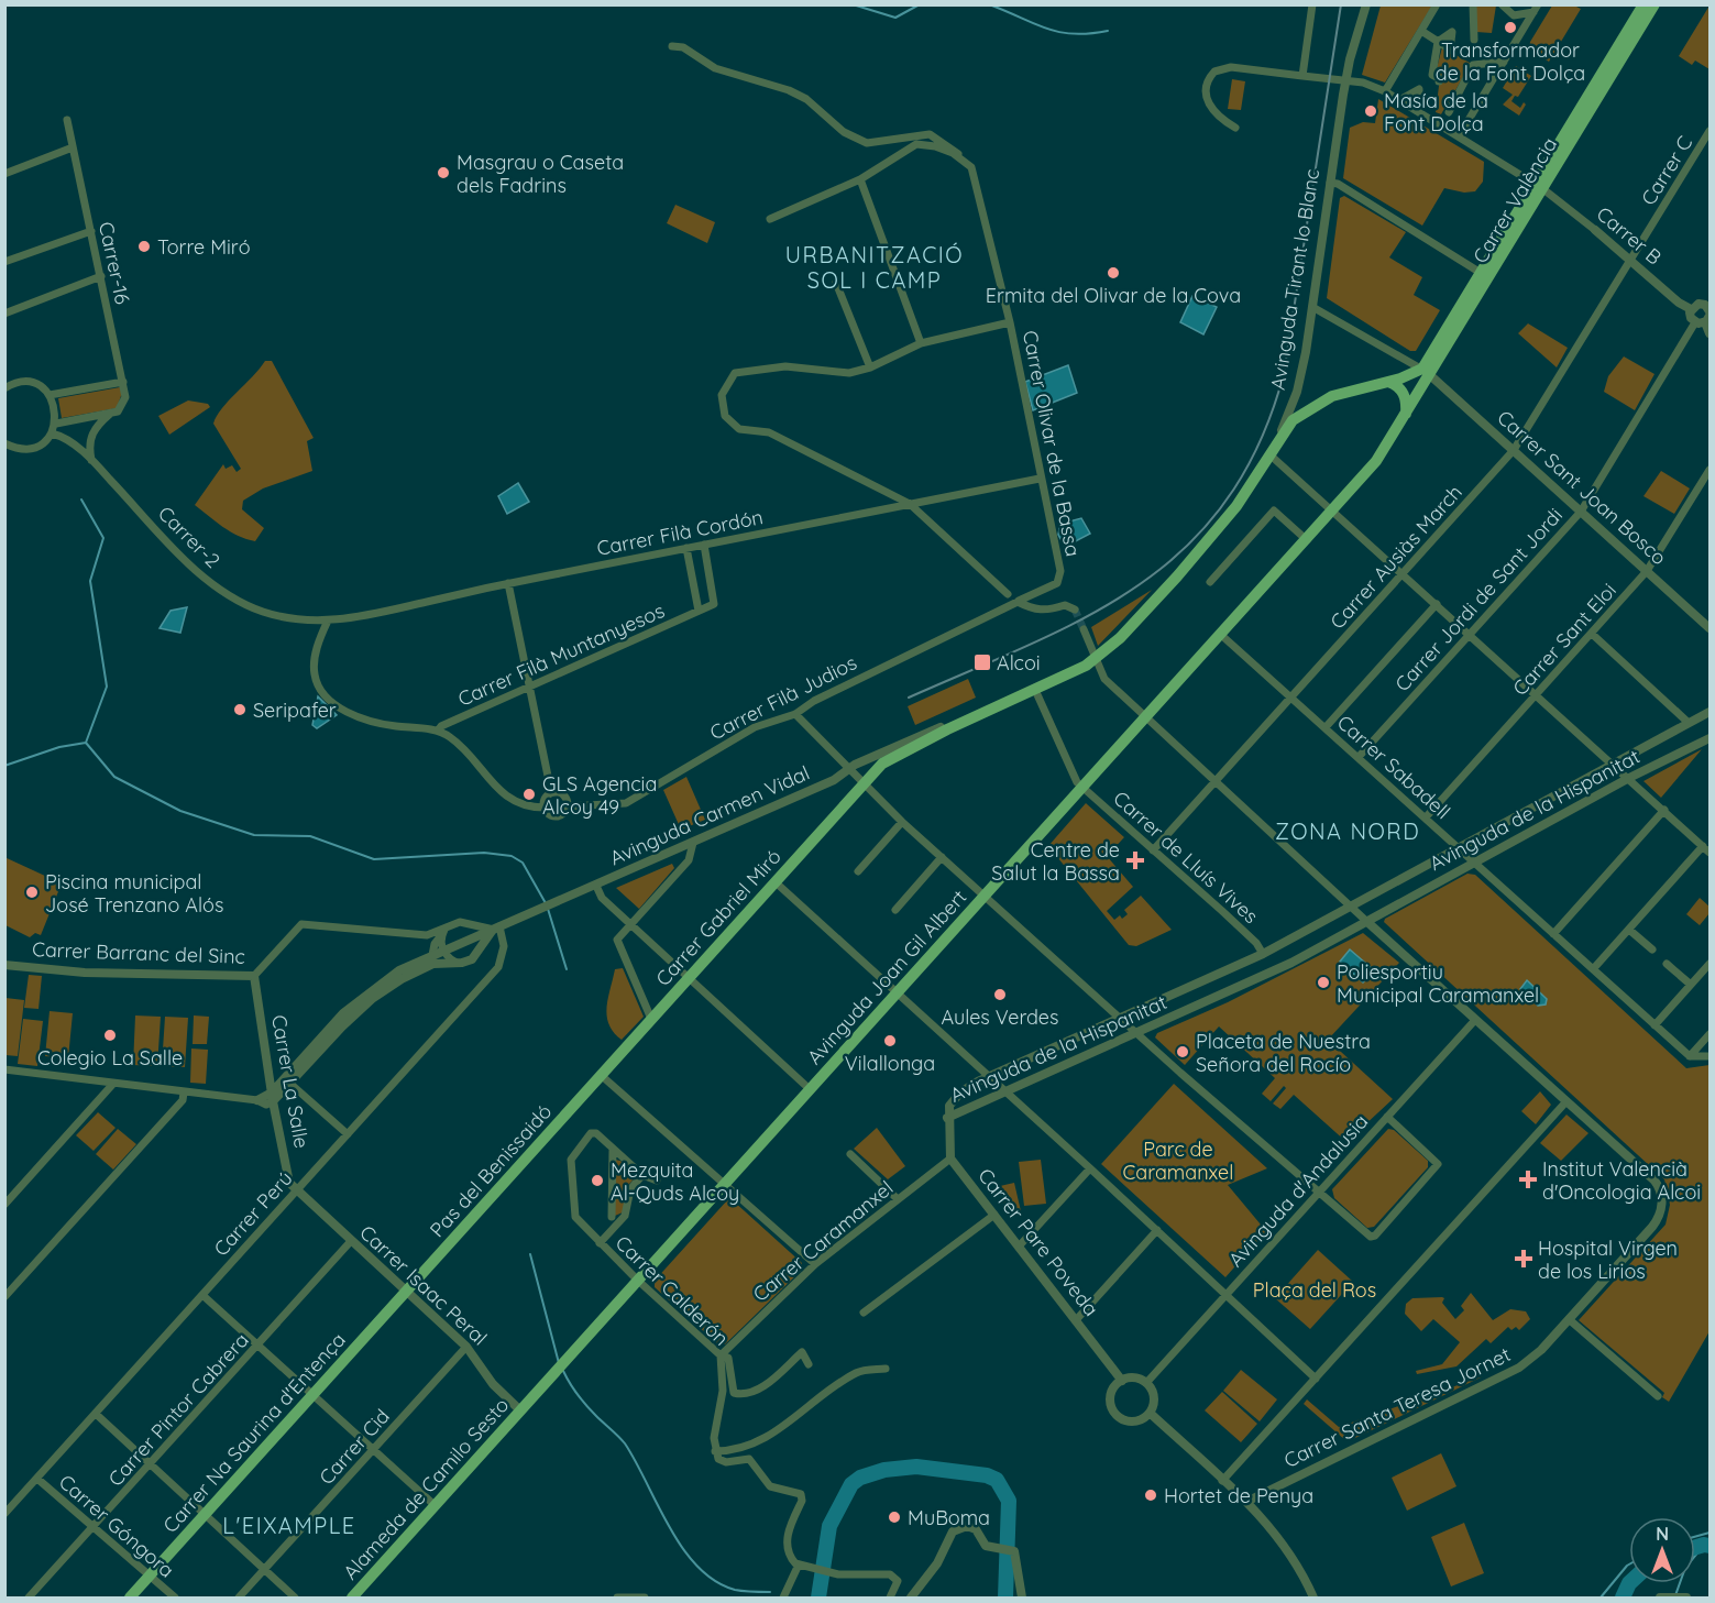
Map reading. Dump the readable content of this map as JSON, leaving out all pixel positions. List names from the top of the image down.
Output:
{
  "streets": {
    "main road": [
      "Carrer València",
      "Avinguda Tirant lo Blanc",
      "Carrer Gabriel Miró",
      "Avinguda Joan Gil Albert",
      "Pas del Benissaidó",
      "Carrer Na Saurina d'Entença",
      "Alameda de Camilo Sesto"
    ],
    "street": [
      "Carrer C",
      "Carrer B",
      "Carrer-16",
      "Carrer Olivar de la Bassa",
      "Carrer Sant Joan Bosco",
      "Carrer Filà Cordón",
      "Carrer-2",
      "Carrer Ausiàs March",
      "Carrer Jordi de Sant Jordi",
      "Carrer Sant Eloi",
      "Carrer Filà Muntanyesos",
      "Carrer Filà Judios",
      "Carrer Sabadell",
      "Avinguda de la Hispanitat",
      "Avinguda Carmen Vidal",
      "Carrer de Lluís Vives",
      "Carrer Barranc del Sinc",
      "Carrer La Salle",
      "Avinguda d'Andalusia",
      "Carrer Perú",
      "Carrer Caramanxel",
      "Carrer Pare Poveda",
      "Carrer Isaac Peral",
      "Carrer Calderón",
      "Carrer Santa Teresa Jornet",
      "Carrer Pintor Cabrera",
      "Carrer Cid",
      "Carrer Góngora"
    ]
  },
  "crossings": [
    ["Carrer C", "Carrer B"],
    ["Carrer C", "Carrer Ausiàs March"],
    ["Carrer València", "Carrer B"],
    ["Carrer València", "Carrer Sant Joan Bosco"],
    ["Carrer València", "Avinguda Joan Gil Albert"],
    ["Carrer B", "Carrer Ausiàs March"],
    ["Avinguda Tirant lo Blanc", "Avinguda Carmen Vidal"],
    ["Avinguda Tirant lo Blanc", "Carrer de Lluís Vives"],
    ["Avinguda Tirant lo Blanc", "Carrer Gabriel Miró"],
    ["Carrer Olivar de la Bassa", "Carrer Filà Cordón"],
    ["Carrer Olivar de la Bassa", "Carrer Filà Judios"],
    ["Carrer Sant Joan Bosco", "Carrer Ausiàs March"],
    ["Carrer Sant Joan Bosco", "Carrer Jordi de Sant Jordi"],
    ["Carrer Sant Joan Bosco", "Carrer Sant Eloi"],
    ["Carrer Filà Cordón", "Carrer-2"],
    ["Carrer Filà Cordón", "Carrer Filà Muntanyesos"],
    ["Carrer Ausiàs March", "Carrer Sabadell"],
    ["Carrer Ausiàs March", "Carrer de Lluís Vives"],
    ["Carrer Jordi de Sant Jordi", "Carrer Sabadell"],
    ["Carrer Sant Eloi", "Carrer Sabadell"],
    ["Carrer Sabadell", "Avinguda de la Hispanitat"],
    ["Carrer Sabadell", "Avinguda Joan Gil Albert"],
    ["Avinguda de la Hispanitat", "Carrer de Lluís Vives"],
    ["Avinguda Carmen Vidal", "Carrer La Salle"],
    ["Avinguda Carmen Vidal", "Carrer Perú"],
    ["Carrer de Lluís Vives", "Avinguda Joan Gil Albert"],
    ["Carrer Gabriel Miró", "Pas del Benissaidó"],
    ["Carrer Barranc del Sinc", "Carrer La Salle"],
    ["Avinguda Joan Gil Albert", "Carrer Calderón"],
    ["Avinguda Joan Gil Albert", "Alameda de Camilo Sesto"],
    ["Carrer La Salle", "Carrer Perú"],
    ["Carrer La Salle", "Carrer Isaac Peral"],
    ["Pas del Benissaidó", "Carrer Isaac Peral"],
    ["Pas del Benissaidó", "Carrer Na Saurina d'Entença"],
    ["Avinguda d'Andalusia", "Carrer Pare Poveda"],
    ["Carrer Perú", "Carrer Isaac Peral"],
    ["Carrer Perú", "Carrer Góngora"],
    ["Carrer Caramanxel", "Carrer Pare Poveda"],
    ["Carrer Caramanxel", "Carrer Calderón"],
    ["Carrer Isaac Peral", "Carrer Pintor Cabrera"],
    ["Carrer Isaac Peral", "Carrer Na Saurina d'Entença"],
    ["Carrer Isaac Peral", "Carrer Cid"],
    ["Carrer Isaac Peral", "Alameda de Camilo Sesto"],
    ["Carrer Pintor Cabrera", "Carrer Góngora"],
    ["Carrer Na Saurina d'Entença", "Carrer Góngora"]
  ],
  "districts": ["URBANITZACIÓ SOL I CAMP", "ZONA NORD", "L'EIXAMPLE"],
  "parks": ["Parc de Caramanxel", "Plaça del Ros"],
  "places": {
    "other": [
      "Transformador de la Font Dolça",
      "Masía de la Font Dolça",
      "Masgrau o Caseta dels Fadrins",
      "Torre Miró",
      "Ermita del Olivar de la Cova",
      "Seripafer",
      "GLS Agencia Alcoy 49",
      "Piscina municipal José Trenzano Alós",
      "Poliesportiu Municipal Caramanxel",
      "Aules Verdes",
      "Colegio La Salle",
      "Vilallonga",
      "Placeta de Nuestra Señora del Rocío",
      "Mezquita Al-Quds Alcoy",
      "Hortet de Penya",
      "MuBoma"
    ],
    "transit": ["Alcoi"],
    "health": ["Centre de Salut la Bassa", "Institut Valencià d'Oncologia Alcoi", "Hospital Virgen de los Lirios"]
  },
  "north": "top"
}
